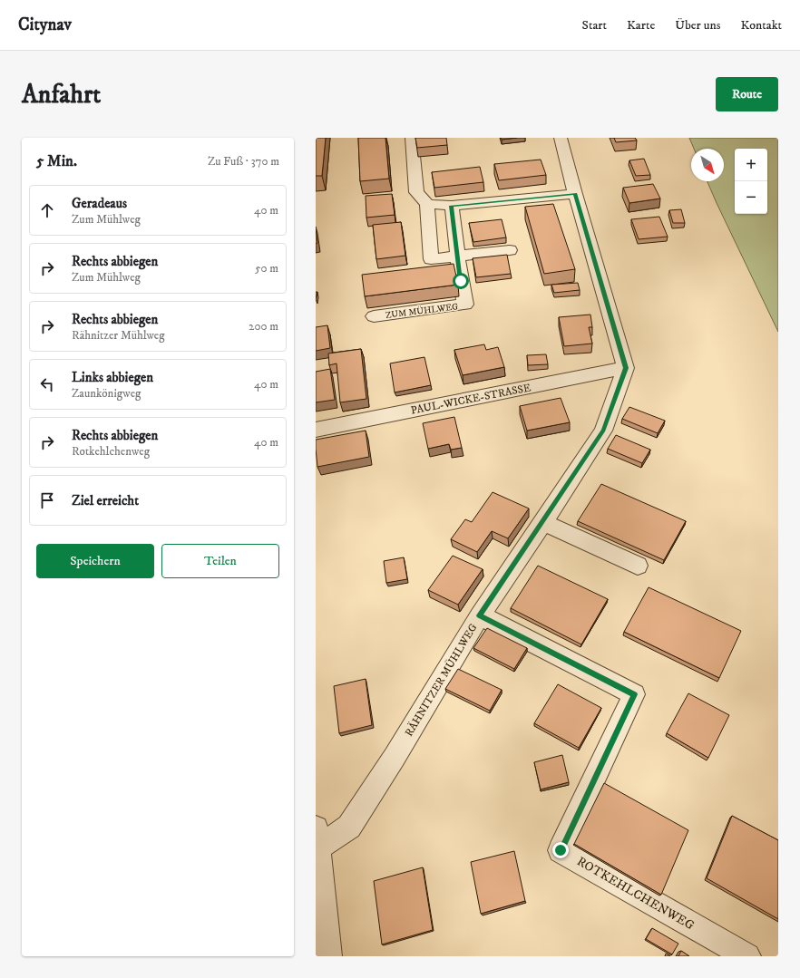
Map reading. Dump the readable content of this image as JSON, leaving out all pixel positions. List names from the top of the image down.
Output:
{
  "streets": {
    "street": [
      "ZUM MÜHLWEG",
      "PAUL-WICKE-STRASSE",
      "RÄHNITZER MÜHLWEG",
      "ROTKEHLCHENWEG"
    ]
  },
  "crossings": [
    ["PAUL-WICKE-STRASSE", "RÄHNITZER MÜHLWEG"],
    ["RÄHNITZER MÜHLWEG", "ROTKEHLCHENWEG"]
  ],
  "north": "bottom right",
  "page": {
    "header": "Citynav",
    "nav": [
      "Start",
      "Karte",
      "Über uns",
      "Kontakt"
    ],
    "buttons": [
      "Route",
      ["Speichern", "Teilen"]
    ],
    "title": "Anfahrt",
    "heading": ["5 Min.", "Zu Fuß · 370 m"],
    "map_buttons": ["+", "−"],
    "list": [
      ["Geradeaus", "Zum Mühlweg", "40 m"],
      ["Rechts abbiegen", "Zum Mühlweg", "50 m"],
      ["Rechts abbiegen", "Rähnitzer Mühlweg", "200 m"],
      ["Links abbiegen", "Zaunkönigweg", "40 m"],
      ["Rechts abbiegen", "Rotkehlchenweg", "40 m"],
      "Ziel erreicht"
    ]
  }
}
